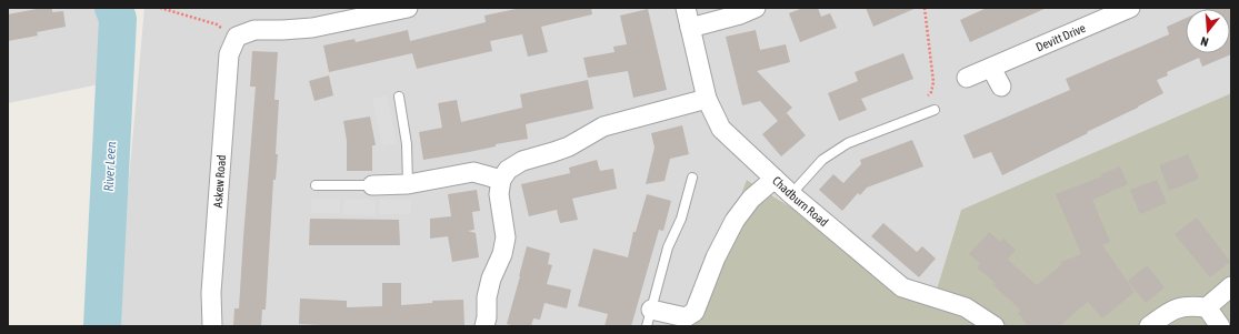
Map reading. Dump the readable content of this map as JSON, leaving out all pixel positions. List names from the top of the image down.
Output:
{
  "streets": {
    "street": ["Devitt Drive", "Askew Road", "Chadburn Road"]
  },
  "water": ["River Leen"],
  "north": "bottom"
}
